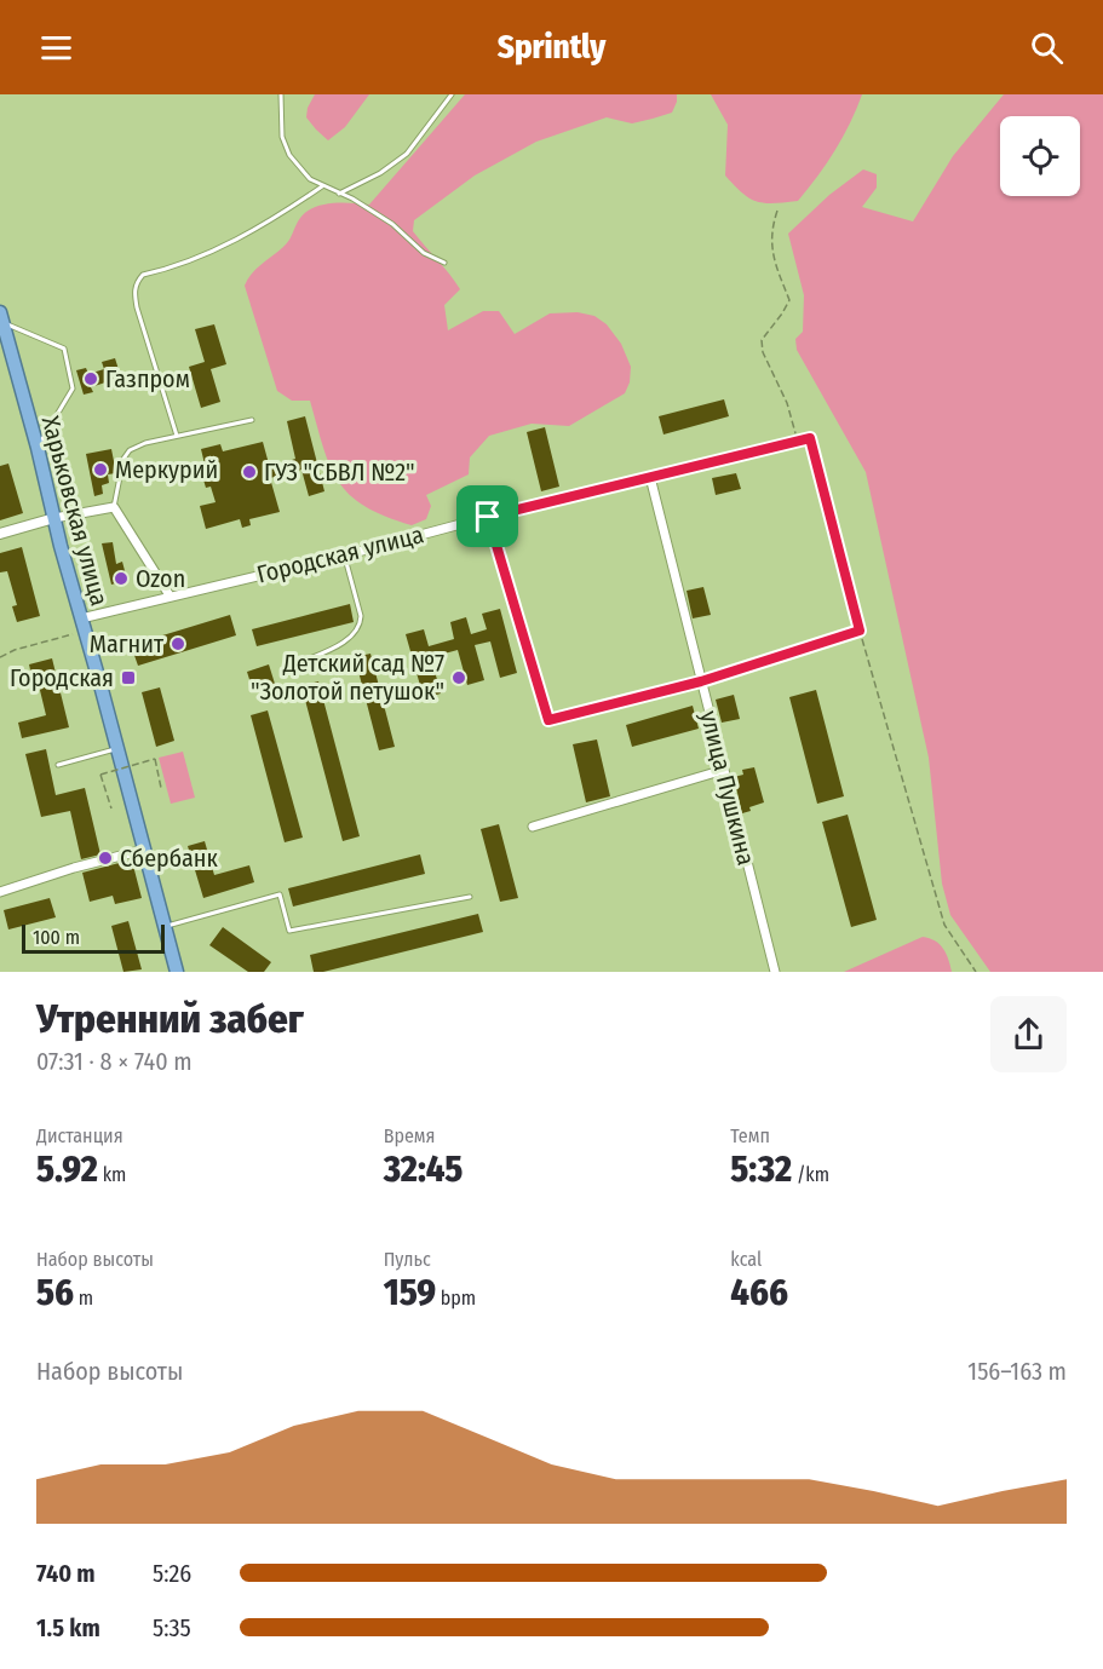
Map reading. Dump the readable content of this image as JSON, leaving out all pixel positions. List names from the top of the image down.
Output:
{
  "streets": {
    "highway": ["Харьковская улица"],
    "street": ["Городская улица", "улица Пушкина"]
  },
  "crossings": [
    ["Харьковская улица", "Городская улица"],
    ["Городская улица", "улица Пушкина"]
  ],
  "places": {
    "other": [
      "Газпром",
      "Меркурий",
      "ГУЗ \"СБВЛ №2\"",
      "Ozon",
      "Магнит",
      "Детский сад №7 \"Золотой петушок\"",
      "Сбербанк"
    ],
    "transit": ["Городская"]
  },
  "scale_bar": "100 m",
  "page": {
    "header": "Sprintly",
    "scale": "100 m",
    "heading": ["Утренний забег", "07:31 · 8 × 740 m"],
    "stats": [
      ["Дистанция", "5.92 km"],
      ["Время", "32:45"],
      ["Темп", "5:32 /km"],
      ["Набор высоты", "56 m"],
      ["Пульс", "159 bpm"],
      ["kcal", "466"]
    ],
    "chart": ["Набор высоты", "156–163 m"],
    "list": [
      {
        "name": "740 m",
        "note": "5:26"
      },
      {
        "name": "1.5 km",
        "note": "5:35"
      }
    ]
  }
}
